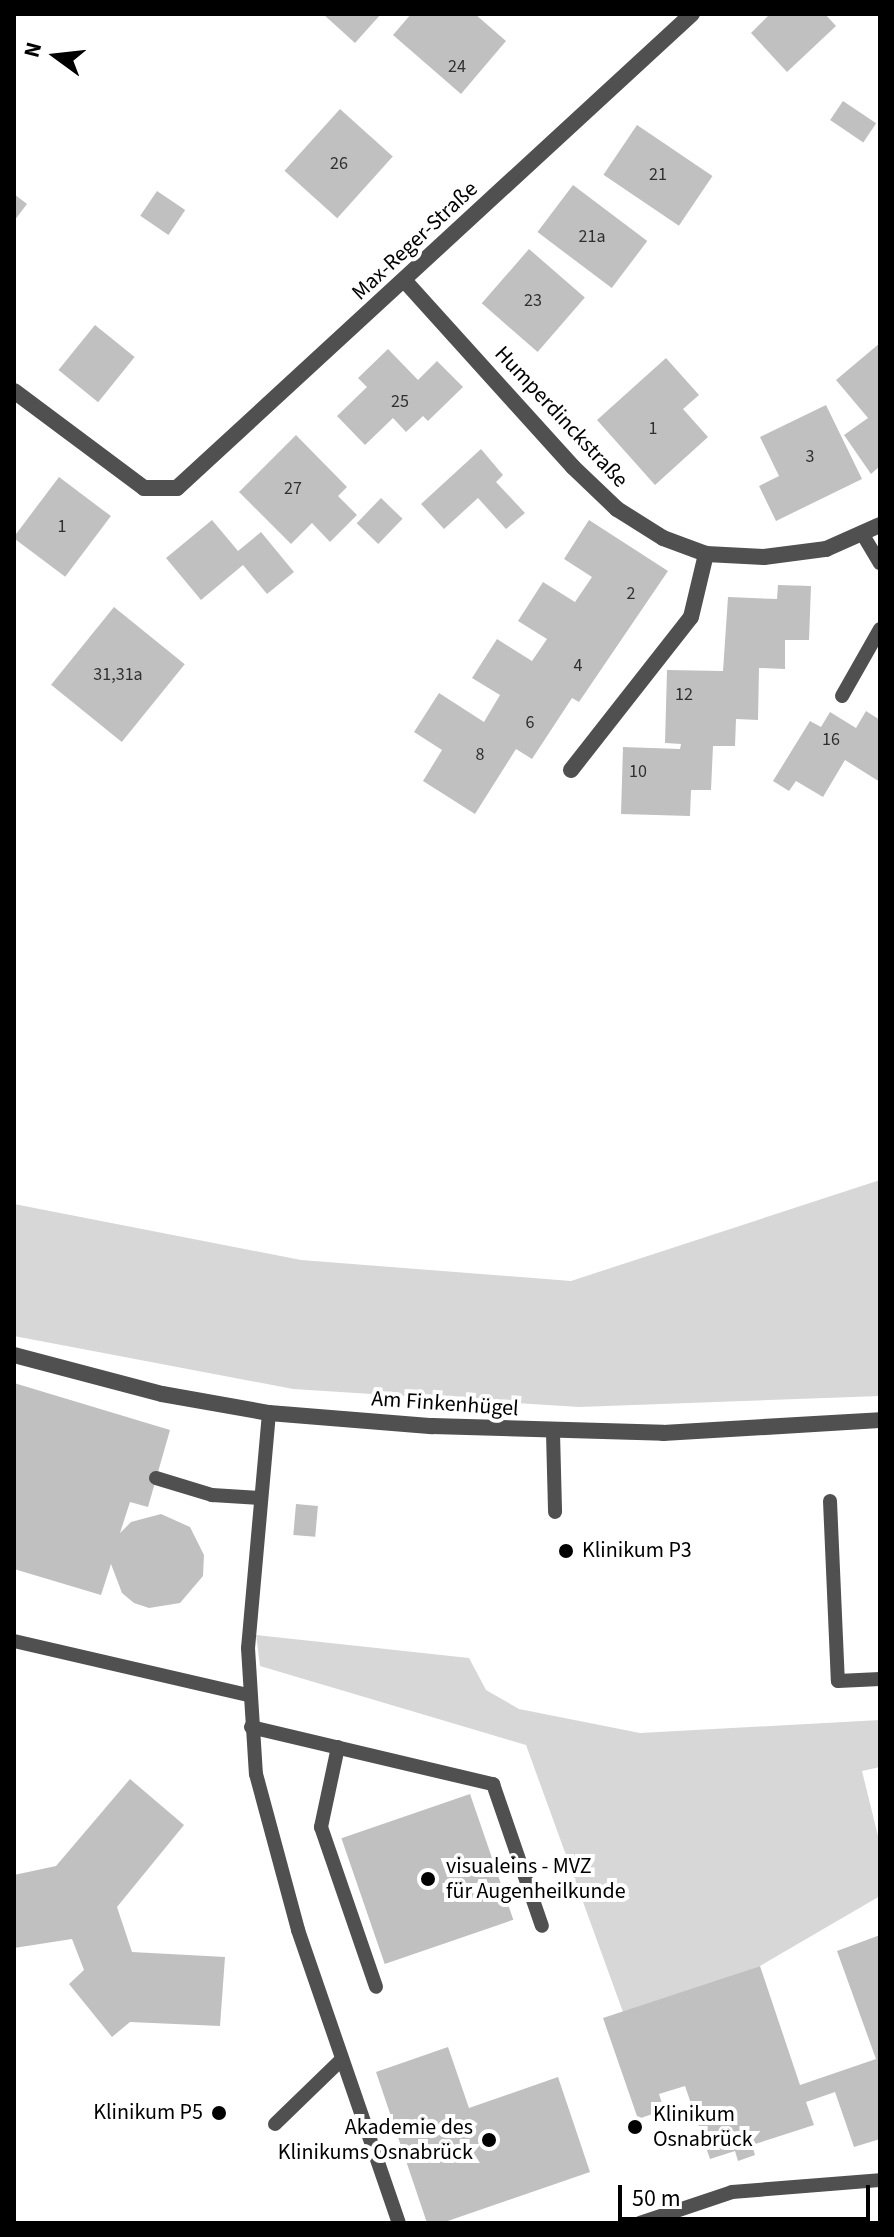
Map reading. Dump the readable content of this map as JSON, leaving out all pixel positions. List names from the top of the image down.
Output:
{
  "streets": {
    "street": ["Max-Reger-Straße", "Humperdinckstraße", "Am Finkenhügel"]
  },
  "crossings": [
    ["Max-Reger-Straße", "Humperdinckstraße"]
  ],
  "places": [
    "Klinikum P3",
    "visualeins - MVZ für Augenheilkunde",
    "Klinikum P5",
    "Klinikum Osnabrück",
    "Akademie des Klinikums Osnabrück"
  ],
  "house_numbers": [
    "24",
    "26",
    "21",
    "21a",
    "23",
    "25",
    "1",
    "3",
    "27",
    "1",
    "2",
    "4",
    "31,31a",
    "12",
    "6",
    "16",
    "8",
    "10"
  ],
  "scale_bar": "50 m",
  "north": "left"
}
